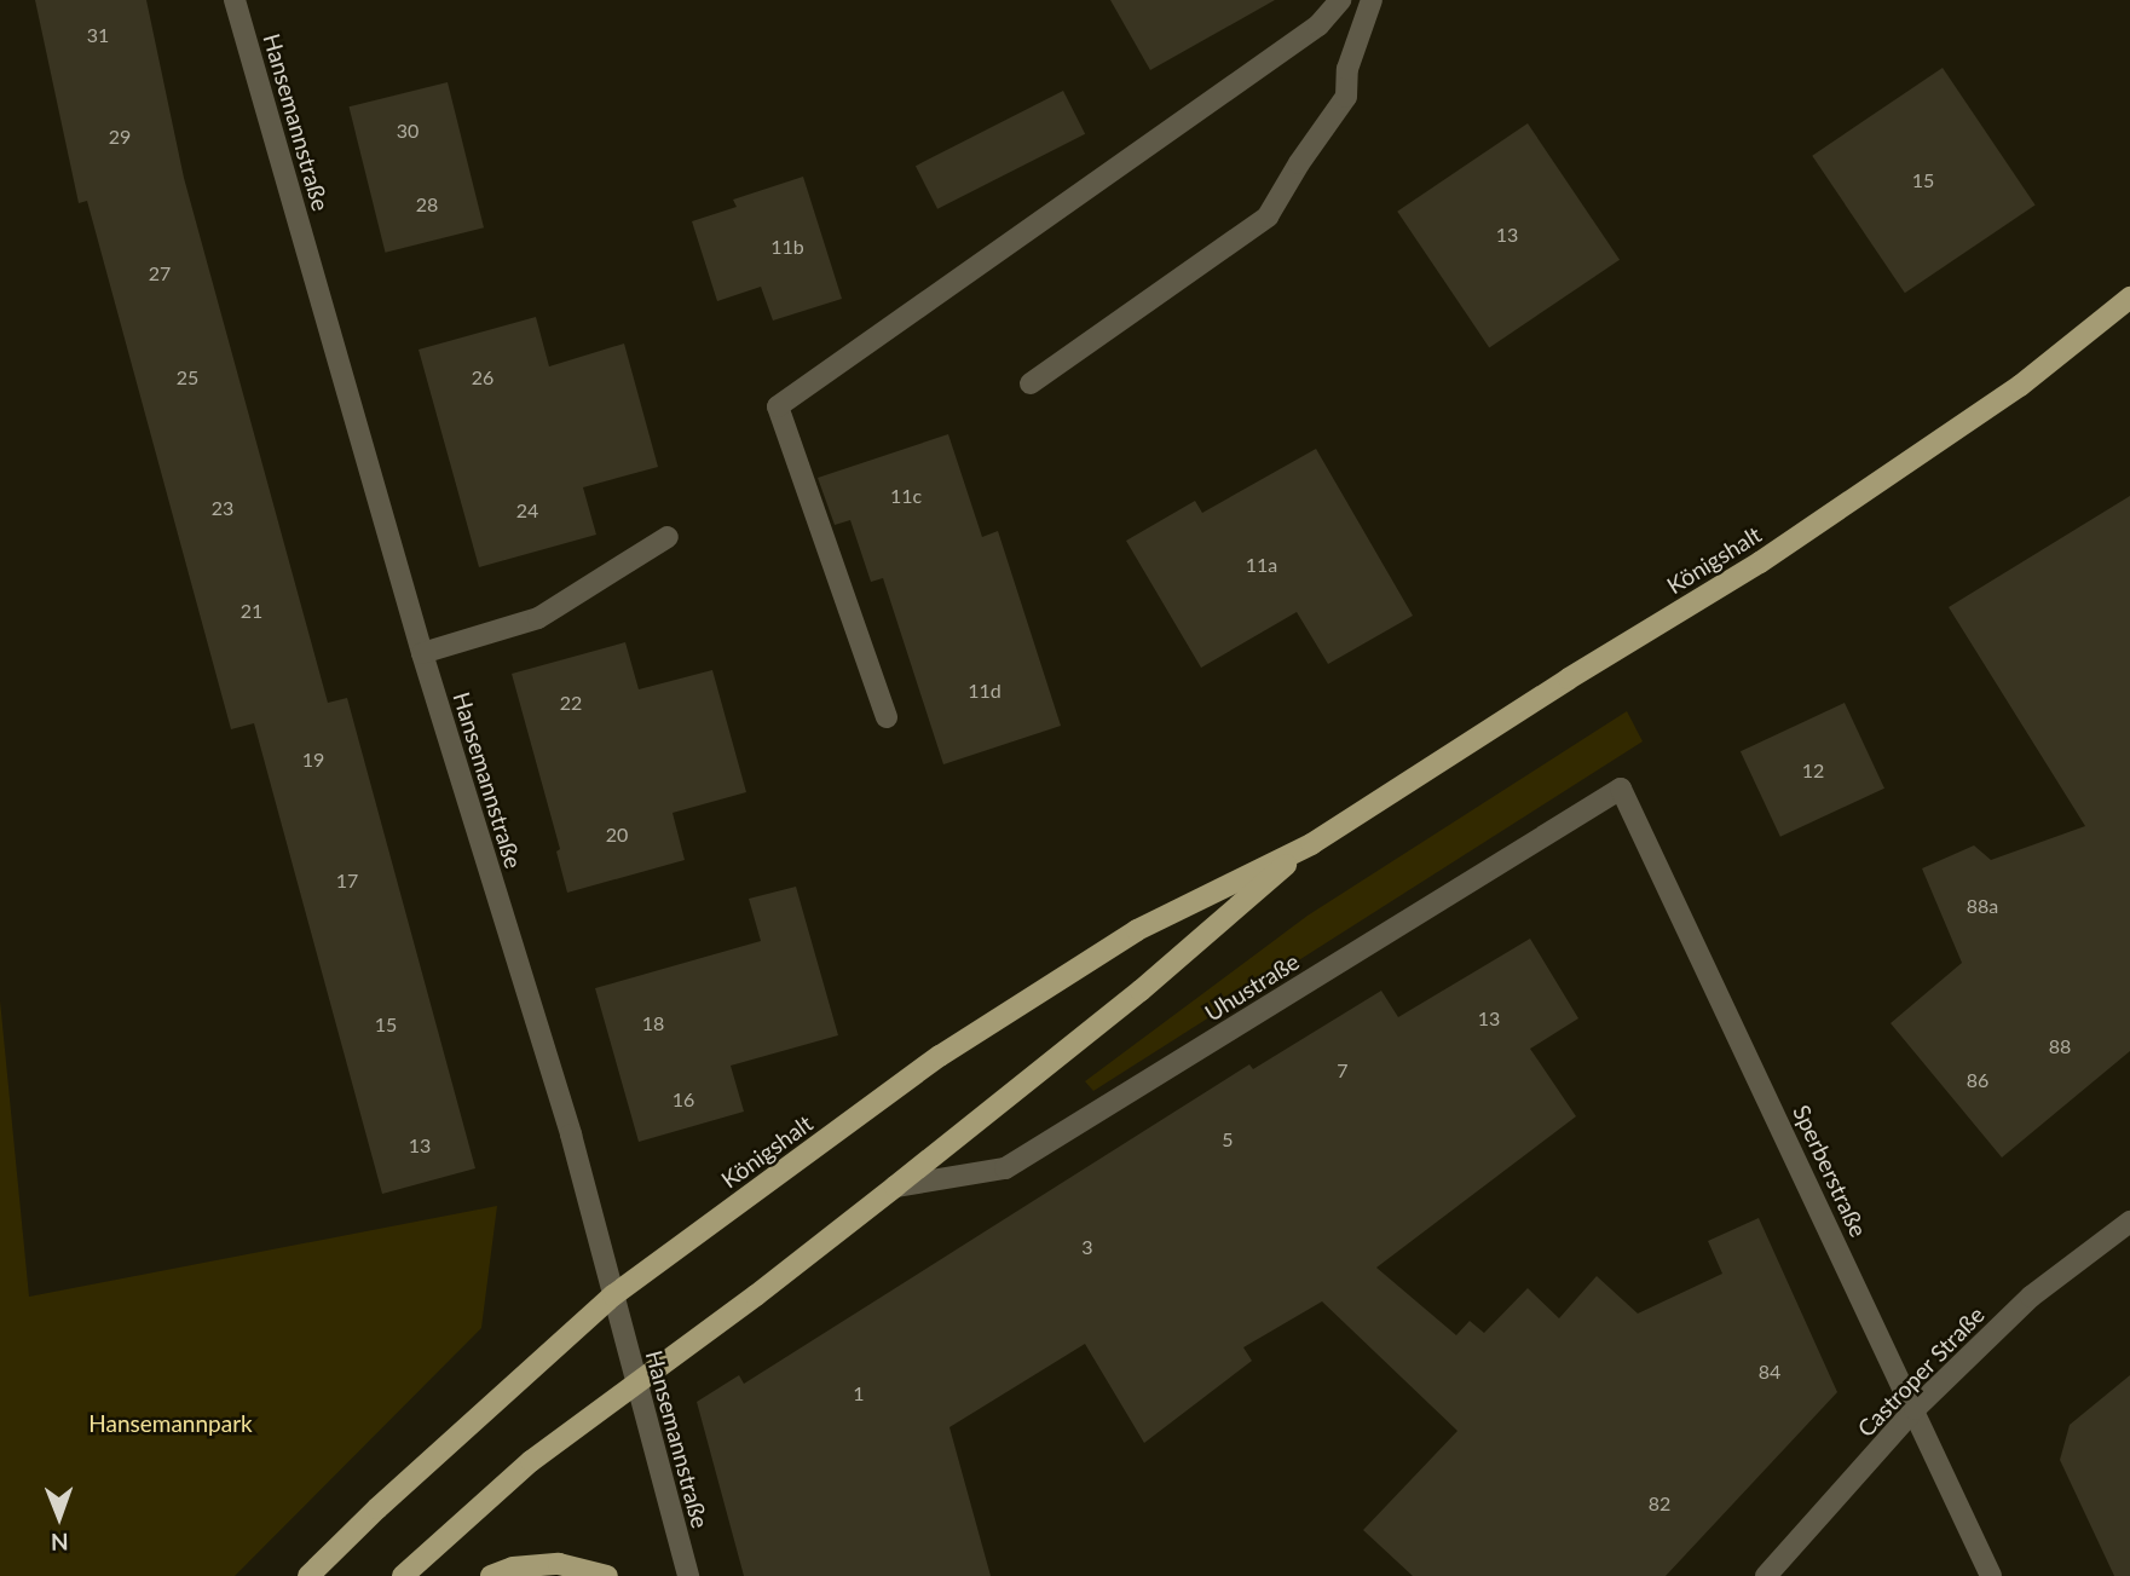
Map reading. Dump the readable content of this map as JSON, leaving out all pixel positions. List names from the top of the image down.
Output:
{
  "streets": {
    "main road": ["Königshalt"],
    "street": [
      "Hansemannstraße",
      "Uhustraße",
      "Sperberstraße",
      "Castroper Straße"
    ]
  },
  "crossings": [
    ["Hansemannstraße", "Königshalt"],
    ["Königshalt", "Uhustraße"],
    ["Uhustraße", "Sperberstraße"],
    ["Sperberstraße", "Castroper Straße"]
  ],
  "parks": ["Hansemannpark"],
  "house_numbers": [
    "31",
    "30",
    "29",
    "15",
    "28",
    "13",
    "11b",
    "27",
    "25",
    "26",
    "11c",
    "23",
    "24",
    "11a",
    "21",
    "11d",
    "22",
    "19",
    "12",
    "20",
    "17",
    "88a",
    "13",
    "18",
    "15",
    "88",
    "7",
    "86",
    "16",
    "5",
    "13",
    "3",
    "84",
    "1",
    "82"
  ],
  "north": "bottom"
}
